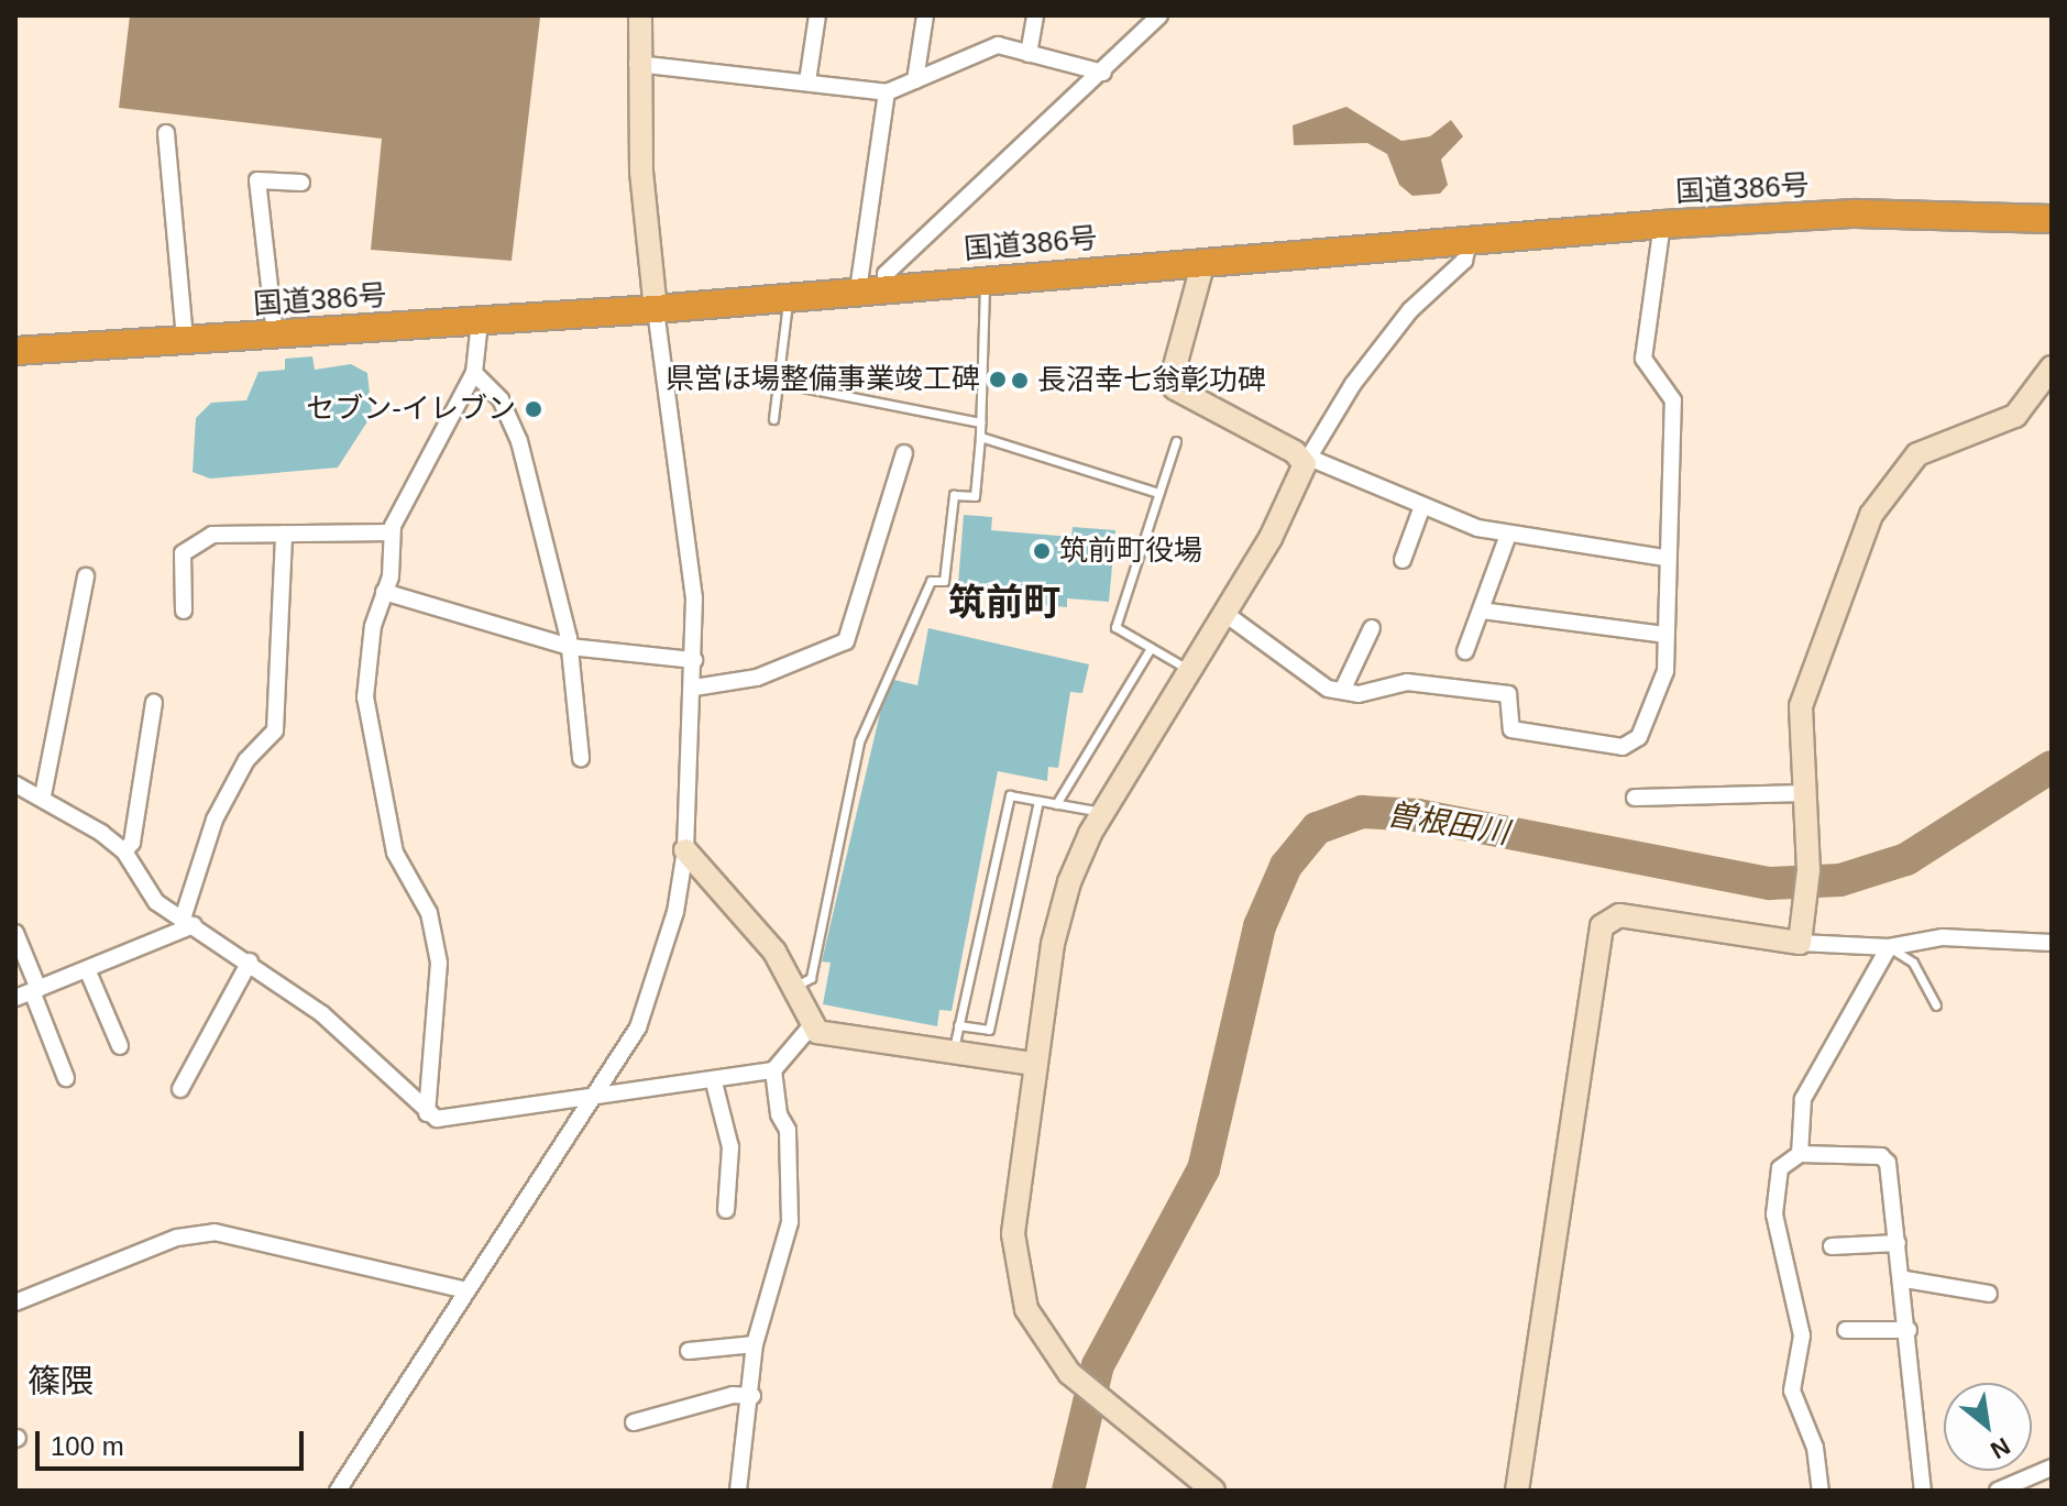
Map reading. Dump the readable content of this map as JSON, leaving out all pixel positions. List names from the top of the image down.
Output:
{
  "streets": {
    "highway": ["国道386号"]
  },
  "districts": ["筑前町", "篠隈"],
  "water": ["曽根田川"],
  "places": [
    "県営ほ場整備事業竣工碑",
    "長沼幸七翁彰功碑",
    "セブン-イレブン",
    "筑前町役場"
  ],
  "scale_bar": "100 m",
  "north": "bottom right"
}
